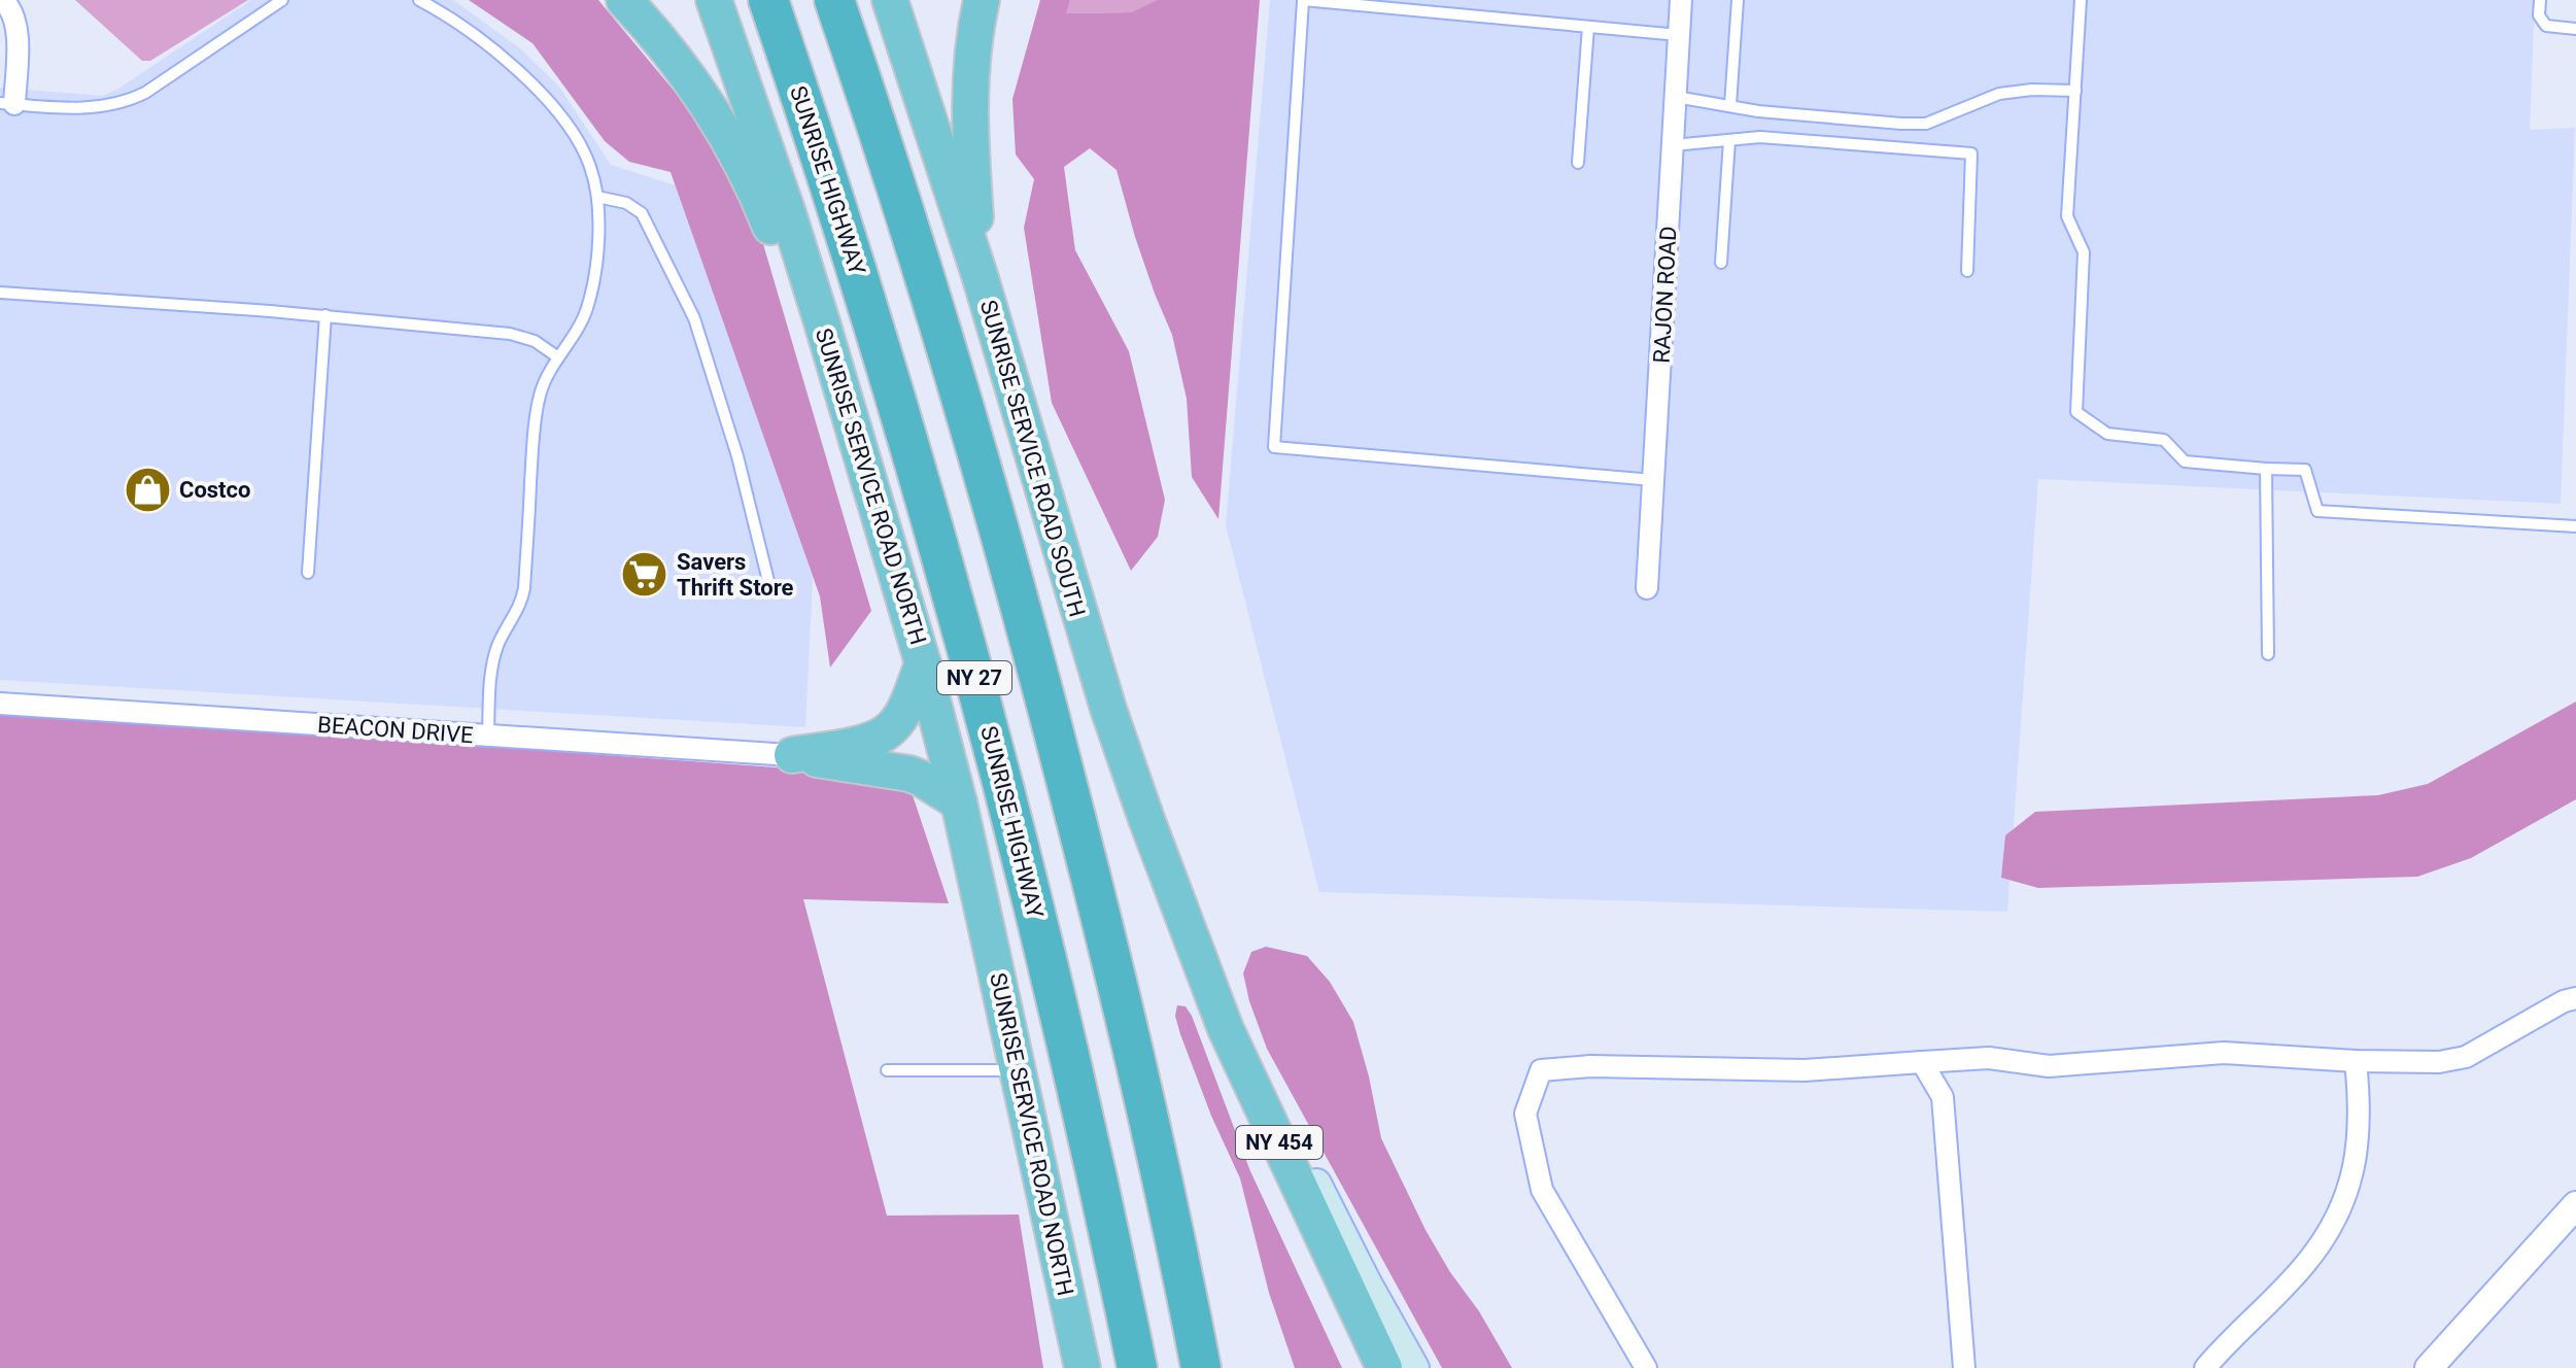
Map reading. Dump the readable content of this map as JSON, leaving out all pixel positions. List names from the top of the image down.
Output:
{
  "streets": {
    "highway": [
      "SUNRISE HIGHWAY",
      "SUNRISE SERVICE ROAD SOUTH",
      "SUNRISE SERVICE ROAD NORTH",
      "NY 27",
      "NY 454"
    ],
    "street": ["RAJON ROAD", "BEACON DRIVE"]
  },
  "crossings": [
    ["SUNRISE SERVICE ROAD SOUTH", "NY 454"]
  ],
  "places": {
    "shop": ["Costco"],
    "supermarket": ["Savers Thrift Store"]
  }
}
